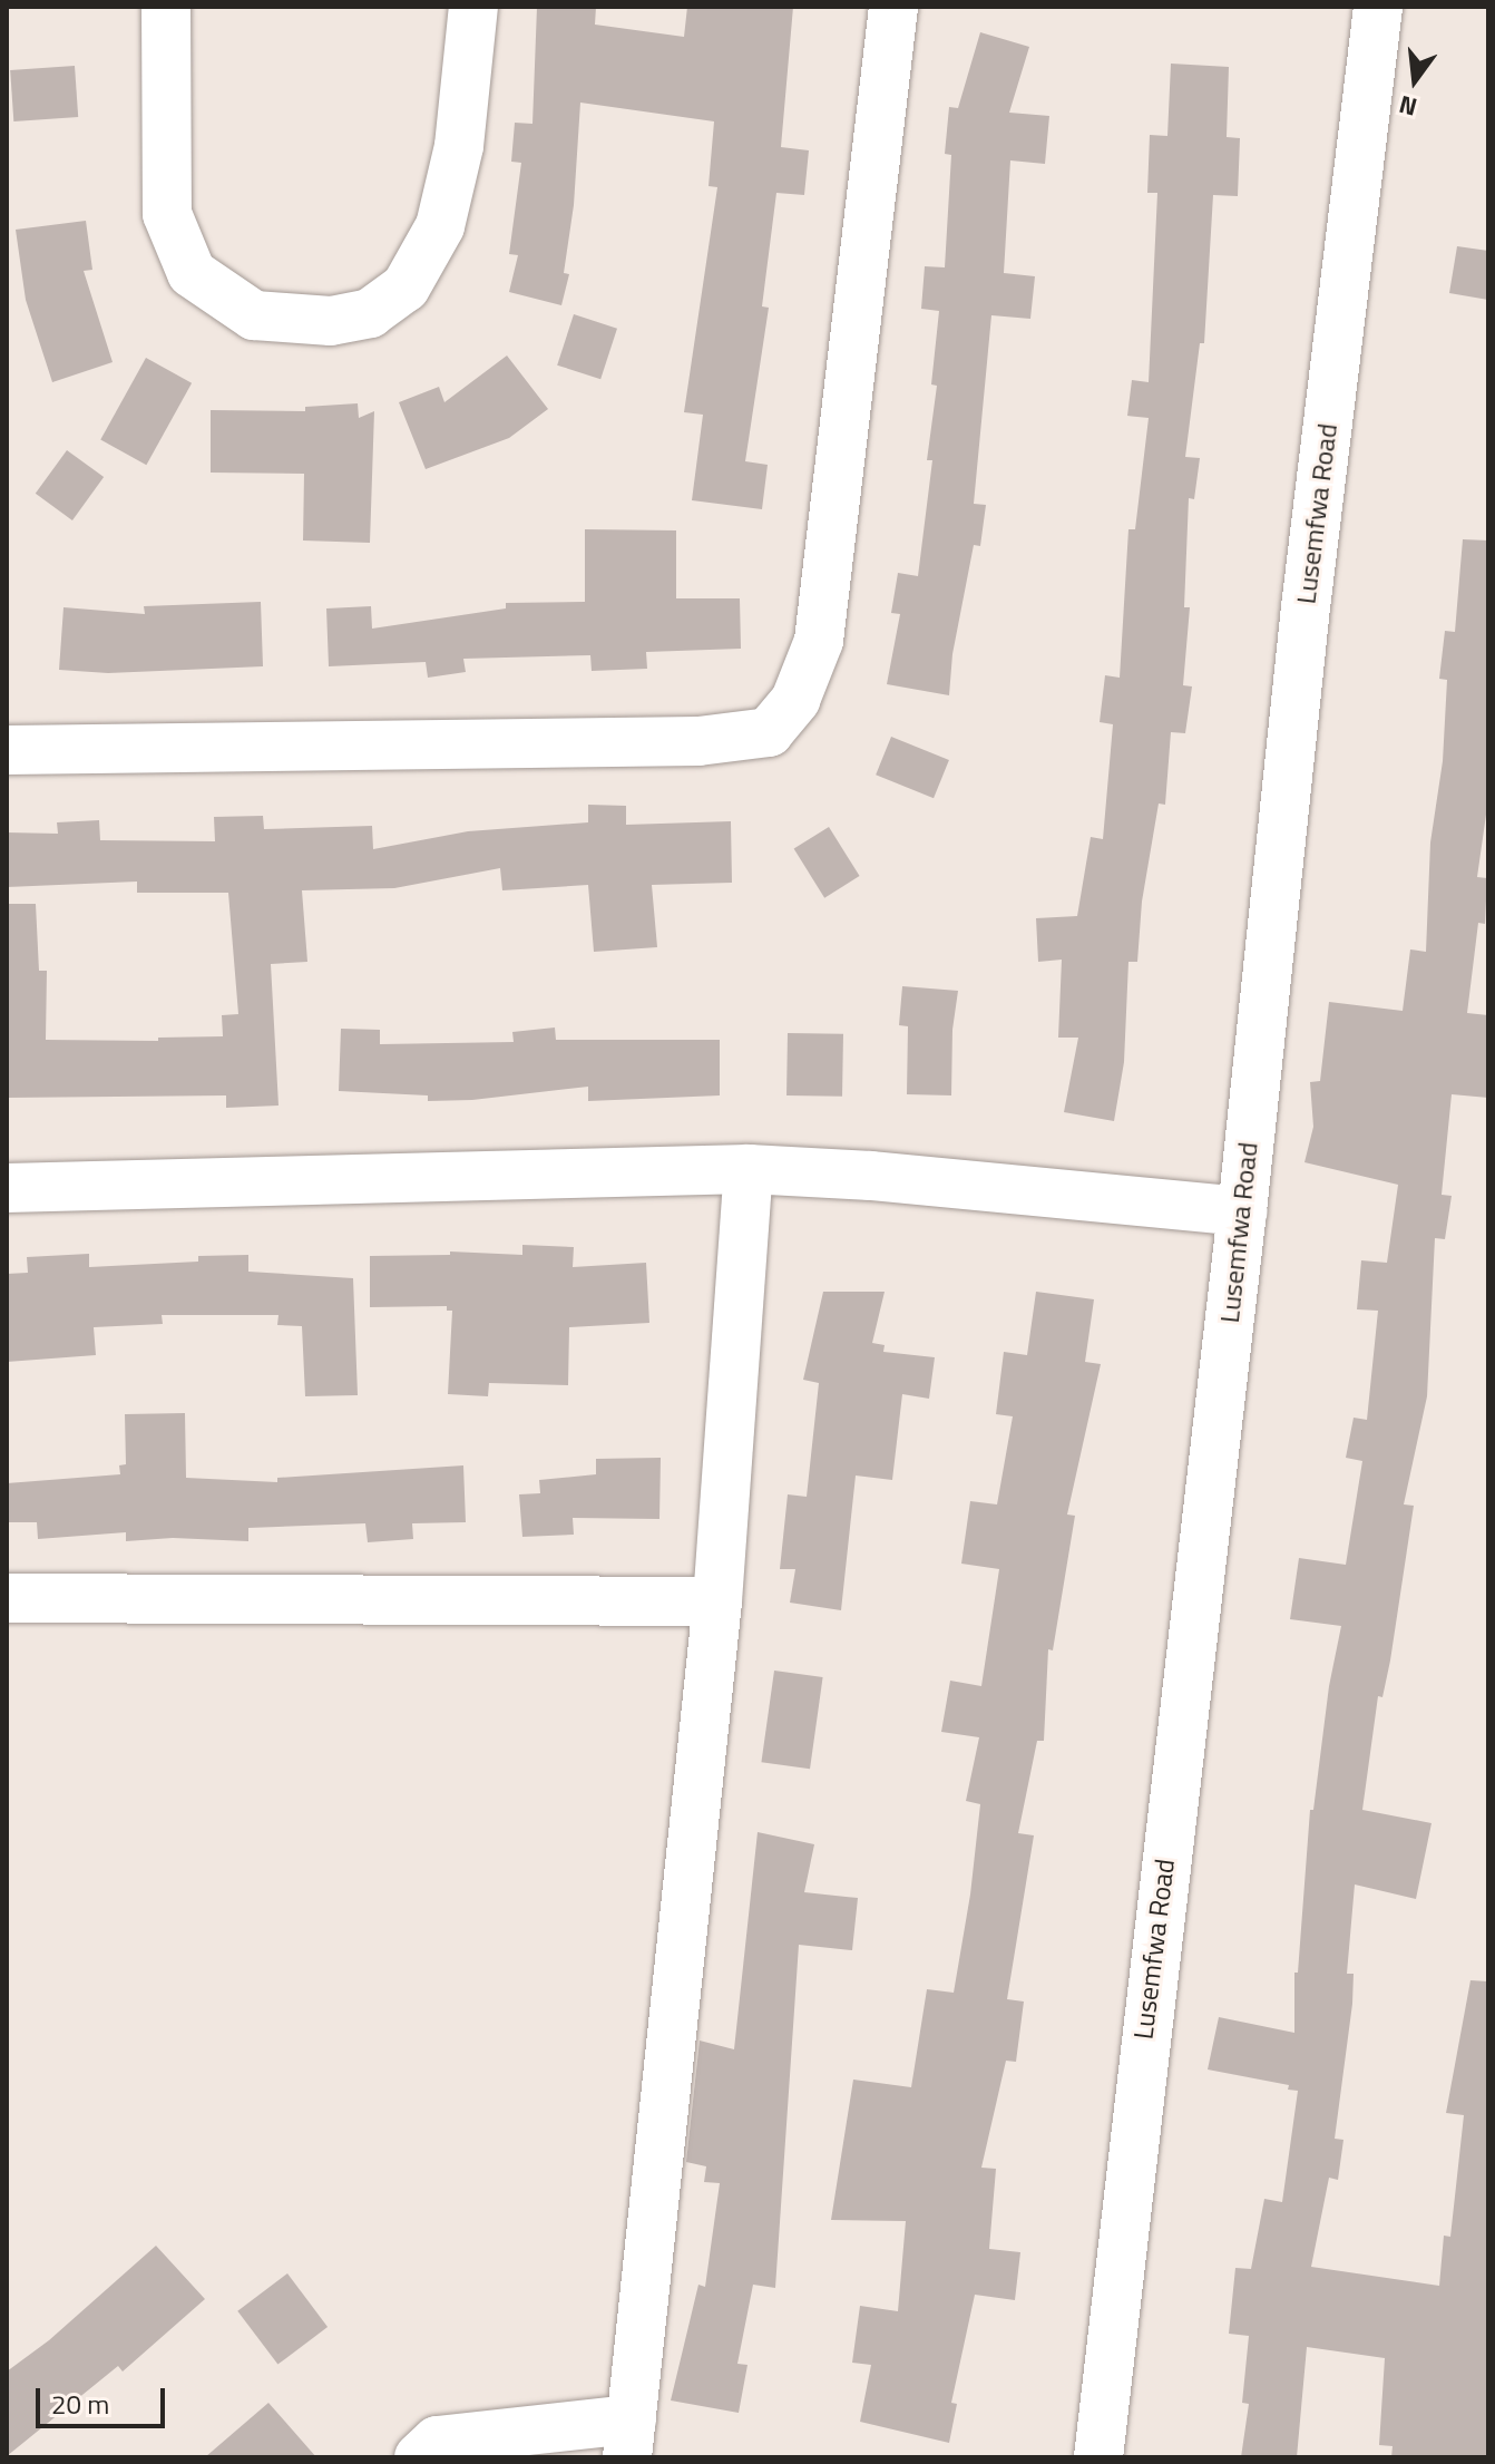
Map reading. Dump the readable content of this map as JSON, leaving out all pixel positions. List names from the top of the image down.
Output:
{
  "streets": {
    "street": ["Lusemfwa Road"]
  },
  "scale_bar": "20 m",
  "north": "bottom"
}
